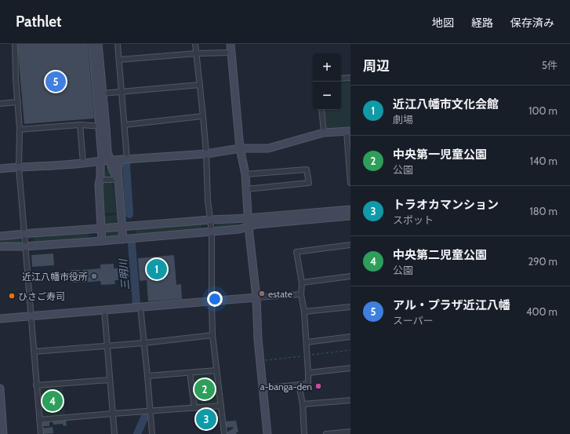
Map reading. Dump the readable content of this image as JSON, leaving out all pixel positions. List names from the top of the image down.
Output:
{
  "water": ["三明川"],
  "places": [
    "近江八幡市役所",
    "estate",
    "ひさご寿司",
    "a-banga-den"
  ],
  "page": {
    "header": "Pathlet",
    "nav": ["地図", "経路", "保存済み"],
    "heading": ["周辺", "5件"],
    "map_buttons": ["+", "−"],
    "pins": [
      "5",
      "1",
      "2",
      "4",
      "3"
    ],
    "list": [
      {
        "mark": "1",
        "name": "近江八幡市文化会館",
        "note": "劇場",
        "value": "100 m"
      },
      {
        "mark": "2",
        "name": "中央第一児童公園",
        "note": "公園",
        "value": "140 m"
      },
      {
        "mark": "3",
        "name": "トラオカマンション",
        "note": "スポット",
        "value": "180 m"
      },
      {
        "mark": "4",
        "name": "中央第二児童公園",
        "note": "公園",
        "value": "290 m"
      },
      {
        "mark": "5",
        "name": "アル・プラザ近江八幡",
        "note": "スーパー",
        "value": "400 m"
      }
    ]
  }
}
